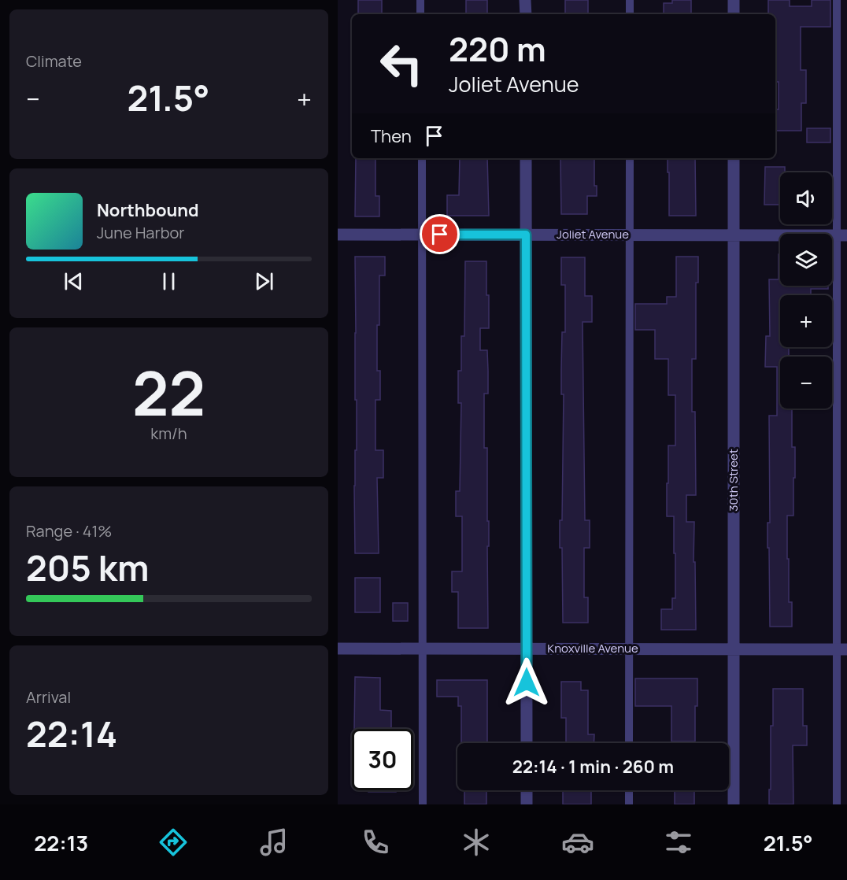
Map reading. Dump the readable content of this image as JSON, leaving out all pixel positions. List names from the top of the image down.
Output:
{
  "streets": {
    "street": ["Joliet Avenue", "30th Street", "Knoxville Avenue"]
  },
  "crossings": [
    ["Joliet Avenue", "30th Street"],
    ["30th Street", "Knoxville Avenue"]
  ],
  "page": {
    "tile": [
      "Climate",
      ["22", "km/h"],
      ["Range · 41%", "205 km"],
      ["Arrival", "22:14"]
    ],
    "turn": ["220 m", "Joliet Avenue"],
    "heat": ["−", "21.5°", "+"],
    "then": "Then",
    "map_buttons": ["+", "−"],
    "song": ["Northbound", "June Harbor"],
    "limit": "30",
    "trip": "22:14 · 1 min · 260 m",
    "tabs": ["22:13", "21.5°"]
  }
}
